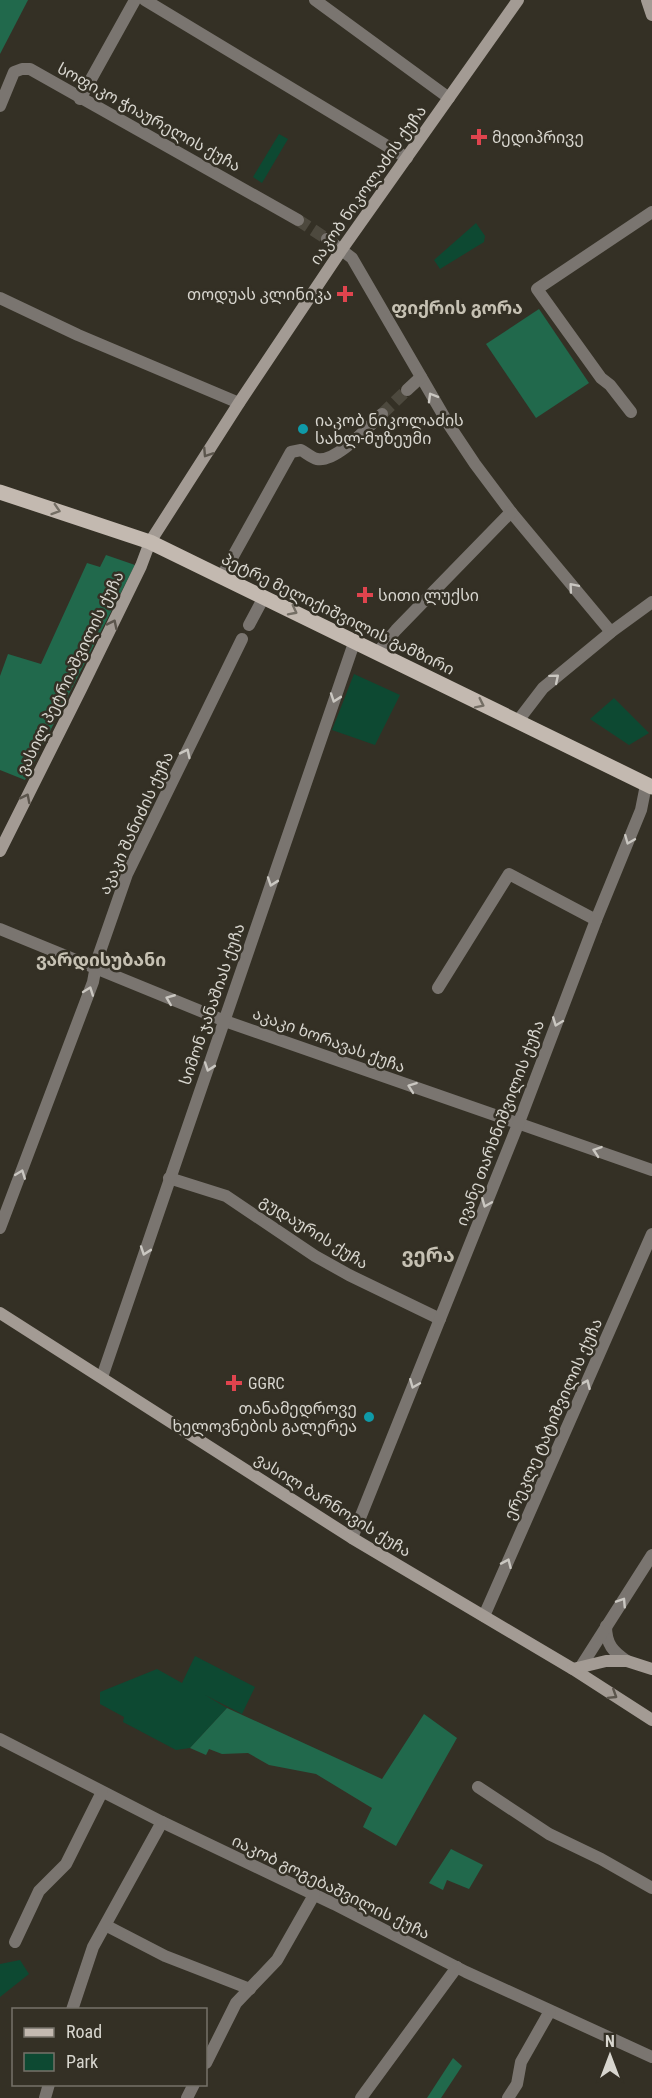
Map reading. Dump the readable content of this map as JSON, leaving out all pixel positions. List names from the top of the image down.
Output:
{
  "streets": {
    "main road": ["პეტრე მელიქიშვილის გამზირი"],
    "street": [
      "სოფიკო ჭიაურელის ქუჩა",
      "იაკობ ნიკოლაძის ქუჩა",
      "ვასილ პეტრიაშვილის ქუჩა",
      "აკაკი შანიძის ქუჩა",
      "სიმონ ჯანაშიას ქუჩა",
      "აკაკი ხორავას ქუჩა",
      "ივანე თარხნიშვილის ქუჩა",
      "გუდაურის ქუჩა",
      "ერეკლე ტატიშვილის ქუჩა",
      "ვასილ ბარნოვის ქუჩა",
      "იაკობ გოგებაშვილის ქუჩა"
    ]
  },
  "crossings": [
    ["იაკობ ნიკოლაძის ქუჩა", "პეტრე მელიქიშვილის გამზირი"],
    ["იაკობ ნიკოლაძის ქუჩა", "ვასილ პეტრიაშვილის ქუჩა"],
    ["პეტრე მელიქიშვილის გამზირი", "ვასილ პეტრიაშვილის ქუჩა"],
    ["პეტრე მელიქიშვილის გამზირი", "სიმონ ჯანაშიას ქუჩა"],
    ["პეტრე მელიქიშვილის გამზირი", "ივანე თარხნიშვილის ქუჩა"],
    ["აკაკი შანიძის ქუჩა", "აკაკი ხორავას ქუჩა"],
    ["სიმონ ჯანაშიას ქუჩა", "აკაკი ხორავას ქუჩა"],
    ["სიმონ ჯანაშიას ქუჩა", "გუდაურის ქუჩა"],
    ["სიმონ ჯანაშიას ქუჩა", "ვასილ ბარნოვის ქუჩა"],
    ["აკაკი ხორავას ქუჩა", "ივანე თარხნიშვილის ქუჩა"],
    ["ივანე თარხნიშვილის ქუჩა", "გუდაურის ქუჩა"],
    ["ივანე თარხნიშვილის ქუჩა", "ვასილ ბარნოვის ქუჩა"],
    ["ერეკლე ტატიშვილის ქუჩა", "ვასილ ბარნოვის ქუჩა"]
  ],
  "one_way": [
    "პეტრე მელიქიშვილის გამზირი",
    "ვასილ პეტრიაშვილის ქუჩა",
    "აკაკი შანიძის ქუჩა",
    "სიმონ ჯანაშიას ქუჩა",
    "აკაკი ხორავას ქუჩა",
    "ივანე თარხნიშვილის ქუჩა",
    "ერეკლე ტატიშვილის ქუჩა"
  ],
  "districts": ["ფიქრის გორა", "ვარდისუბანი", "ვერა"],
  "places": {
    "health": [
      "მედიპრივე",
      "თოდუას კლინიკა",
      "სითი ლუქსი",
      "GGRC"
    ],
    "other": ["იაკობ ნიკოლაძის სახლ-მუზეუმი", "თანამედროვე ხელოვნების გალერეა"]
  },
  "legend": ["Road", "Park"],
  "north": "top"
}
